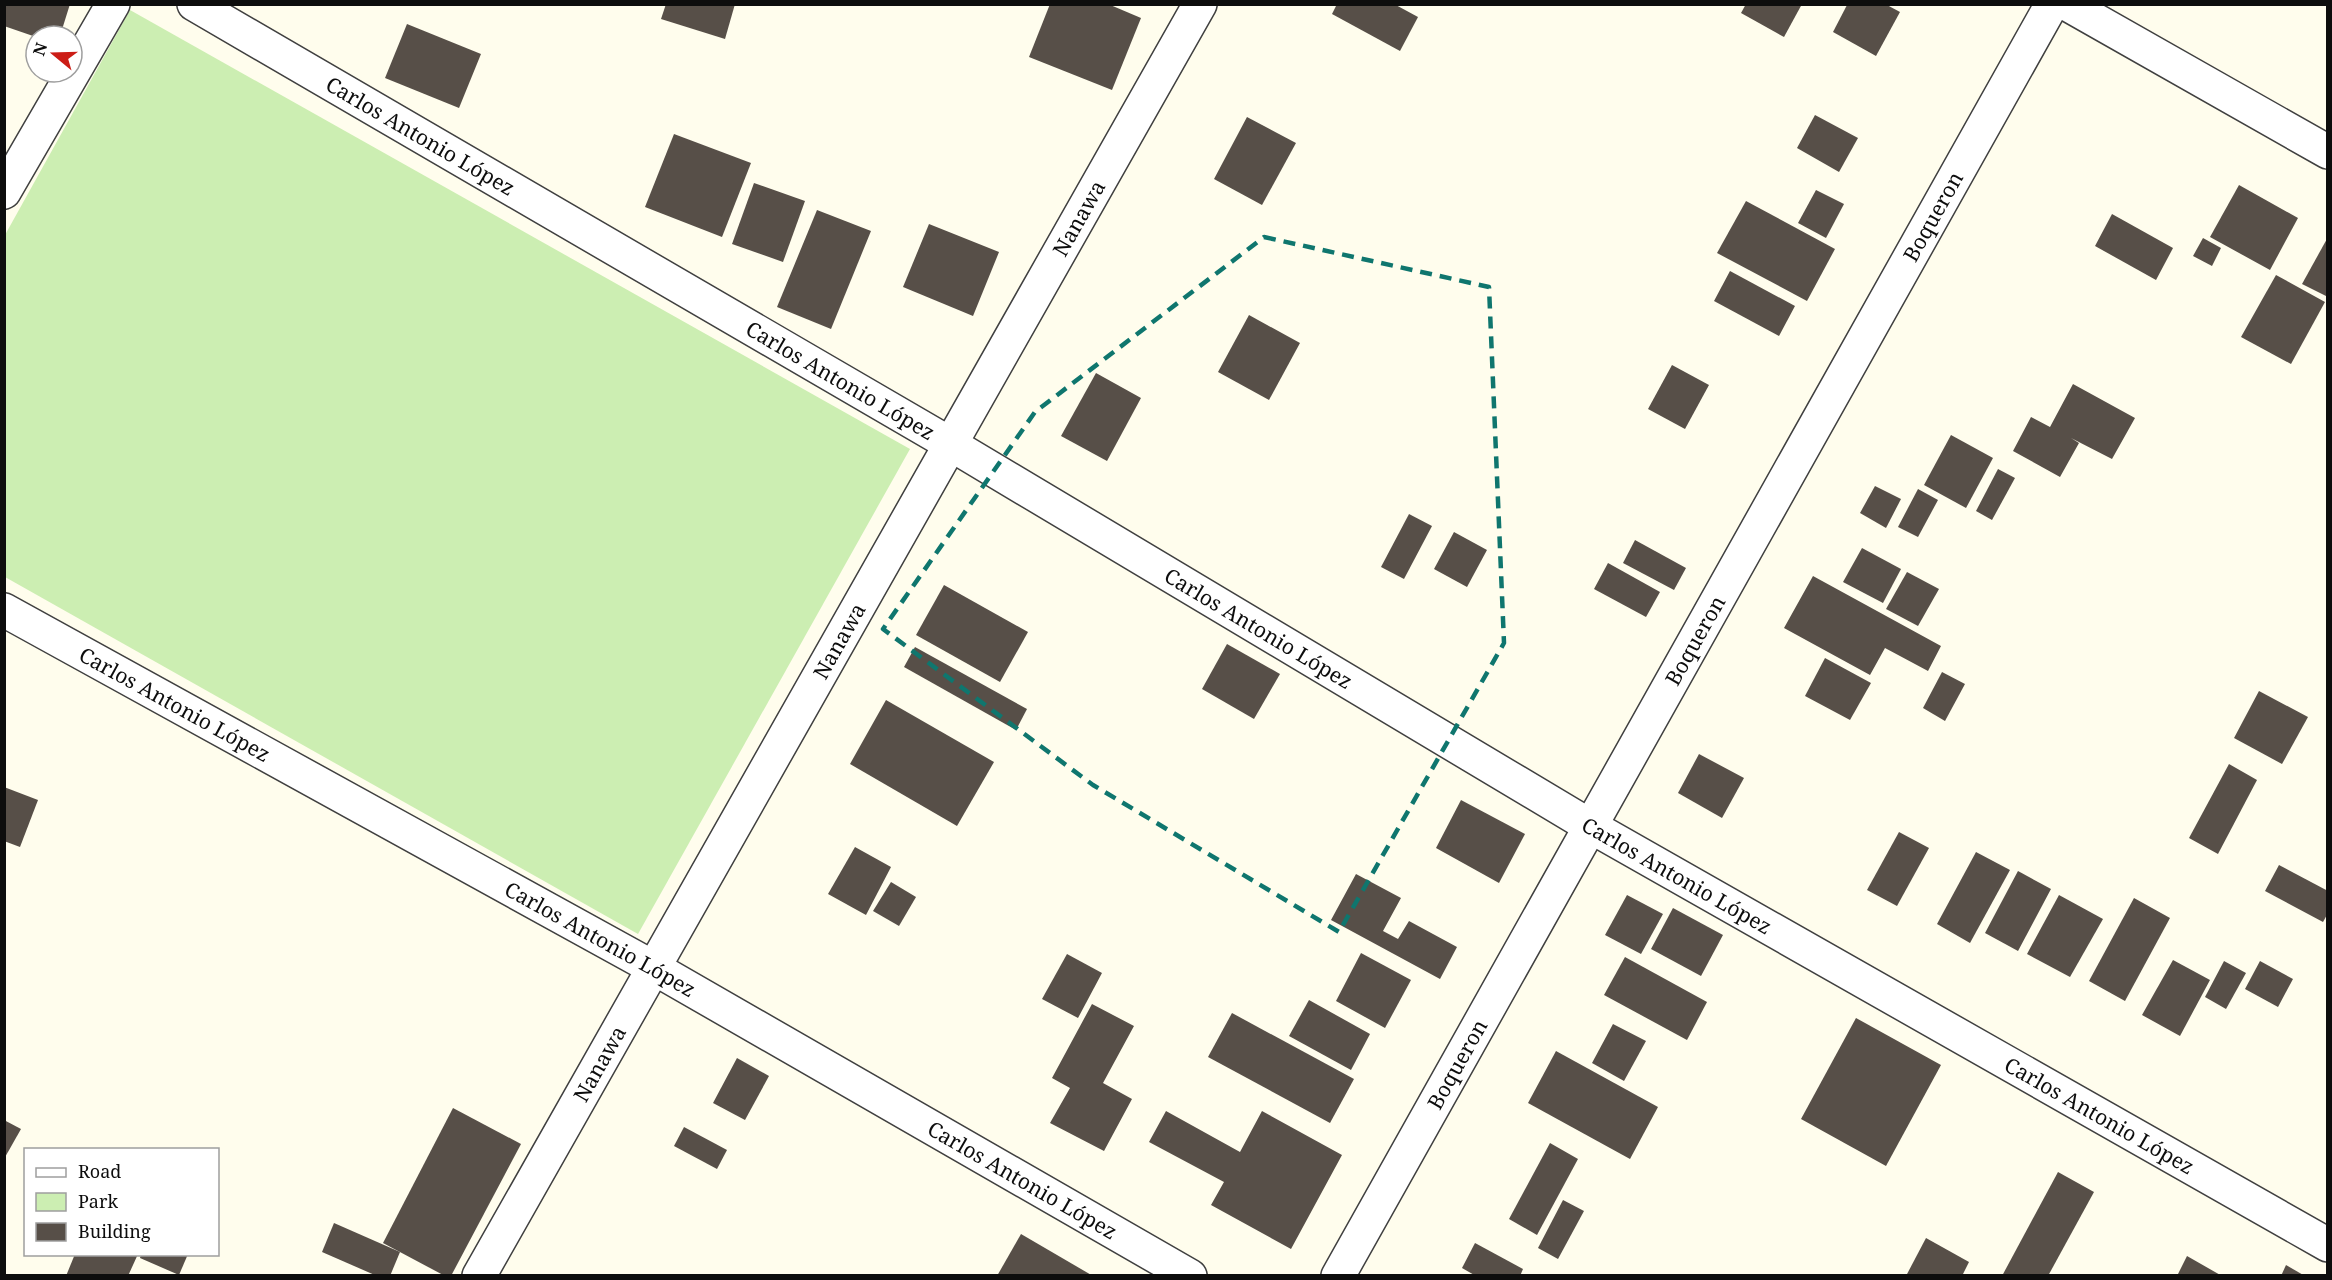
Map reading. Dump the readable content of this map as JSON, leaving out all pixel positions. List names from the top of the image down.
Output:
{
  "streets": {
    "street": ["Carlos Antonio López", "Boqueron", "Nanawa"]
  },
  "crossings": [
    ["Carlos Antonio López", "Boqueron"],
    ["Carlos Antonio López", "Nanawa"]
  ],
  "legend": ["Road", "Park", "Building"],
  "north": "left"
}
